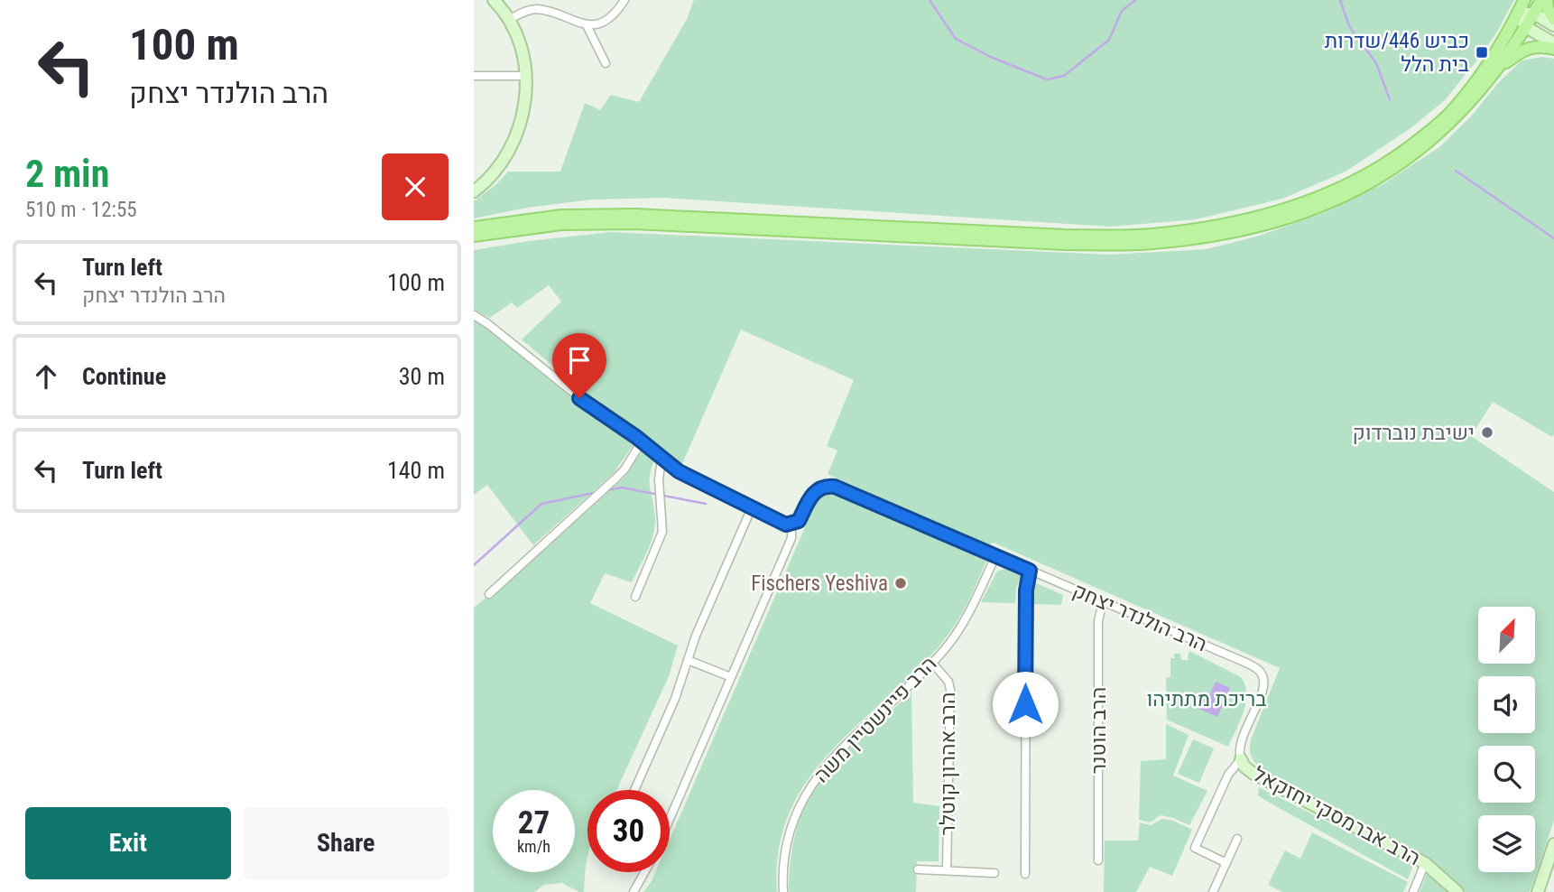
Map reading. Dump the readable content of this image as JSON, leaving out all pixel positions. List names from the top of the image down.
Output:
{
  "streets": {
    "street": [
      "הרב הולנדר יצחק",
      "הרב פיינשטיין משה",
      "הרב הוטנר",
      "הרב אהרון קוטלר",
      "הרב אברמסקי יחזקאל"
    ]
  },
  "crossings": [
    ["הרב הולנדר יצחק", "הרב פיינשטיין משה"],
    ["הרב הולנדר יצחק", "הרב הוטנר"],
    ["הרב הולנדר יצחק", "הרב אברמסקי יחזקאל"],
    ["הרב פיינשטיין משה", "הרב אהרון קוטלר"]
  ],
  "parks": ["בריכת מתתיהו"],
  "places": {
    "transit": ["כביש 446/שדרות בית הלל"],
    "other": ["ישיבת נוברדוק", "Fischers Yeshiva"]
  },
  "north": "top right",
  "page": {
    "turn": ["100 m", "הרב הולנדר יצחק"],
    "heading": ["2 min", "510 m · 12:55"],
    "list": [
      {
        "name": "Turn left",
        "note": "הרב הולנדר יצחק",
        "value": "100 m"
      },
      {
        "name": "Continue",
        "value": "30 m"
      },
      {
        "name": "Turn left",
        "value": "140 m"
      }
    ],
    "speed": "27 km/h",
    "limit": "30",
    "buttons": ["Exit", "Share"]
  }
}
